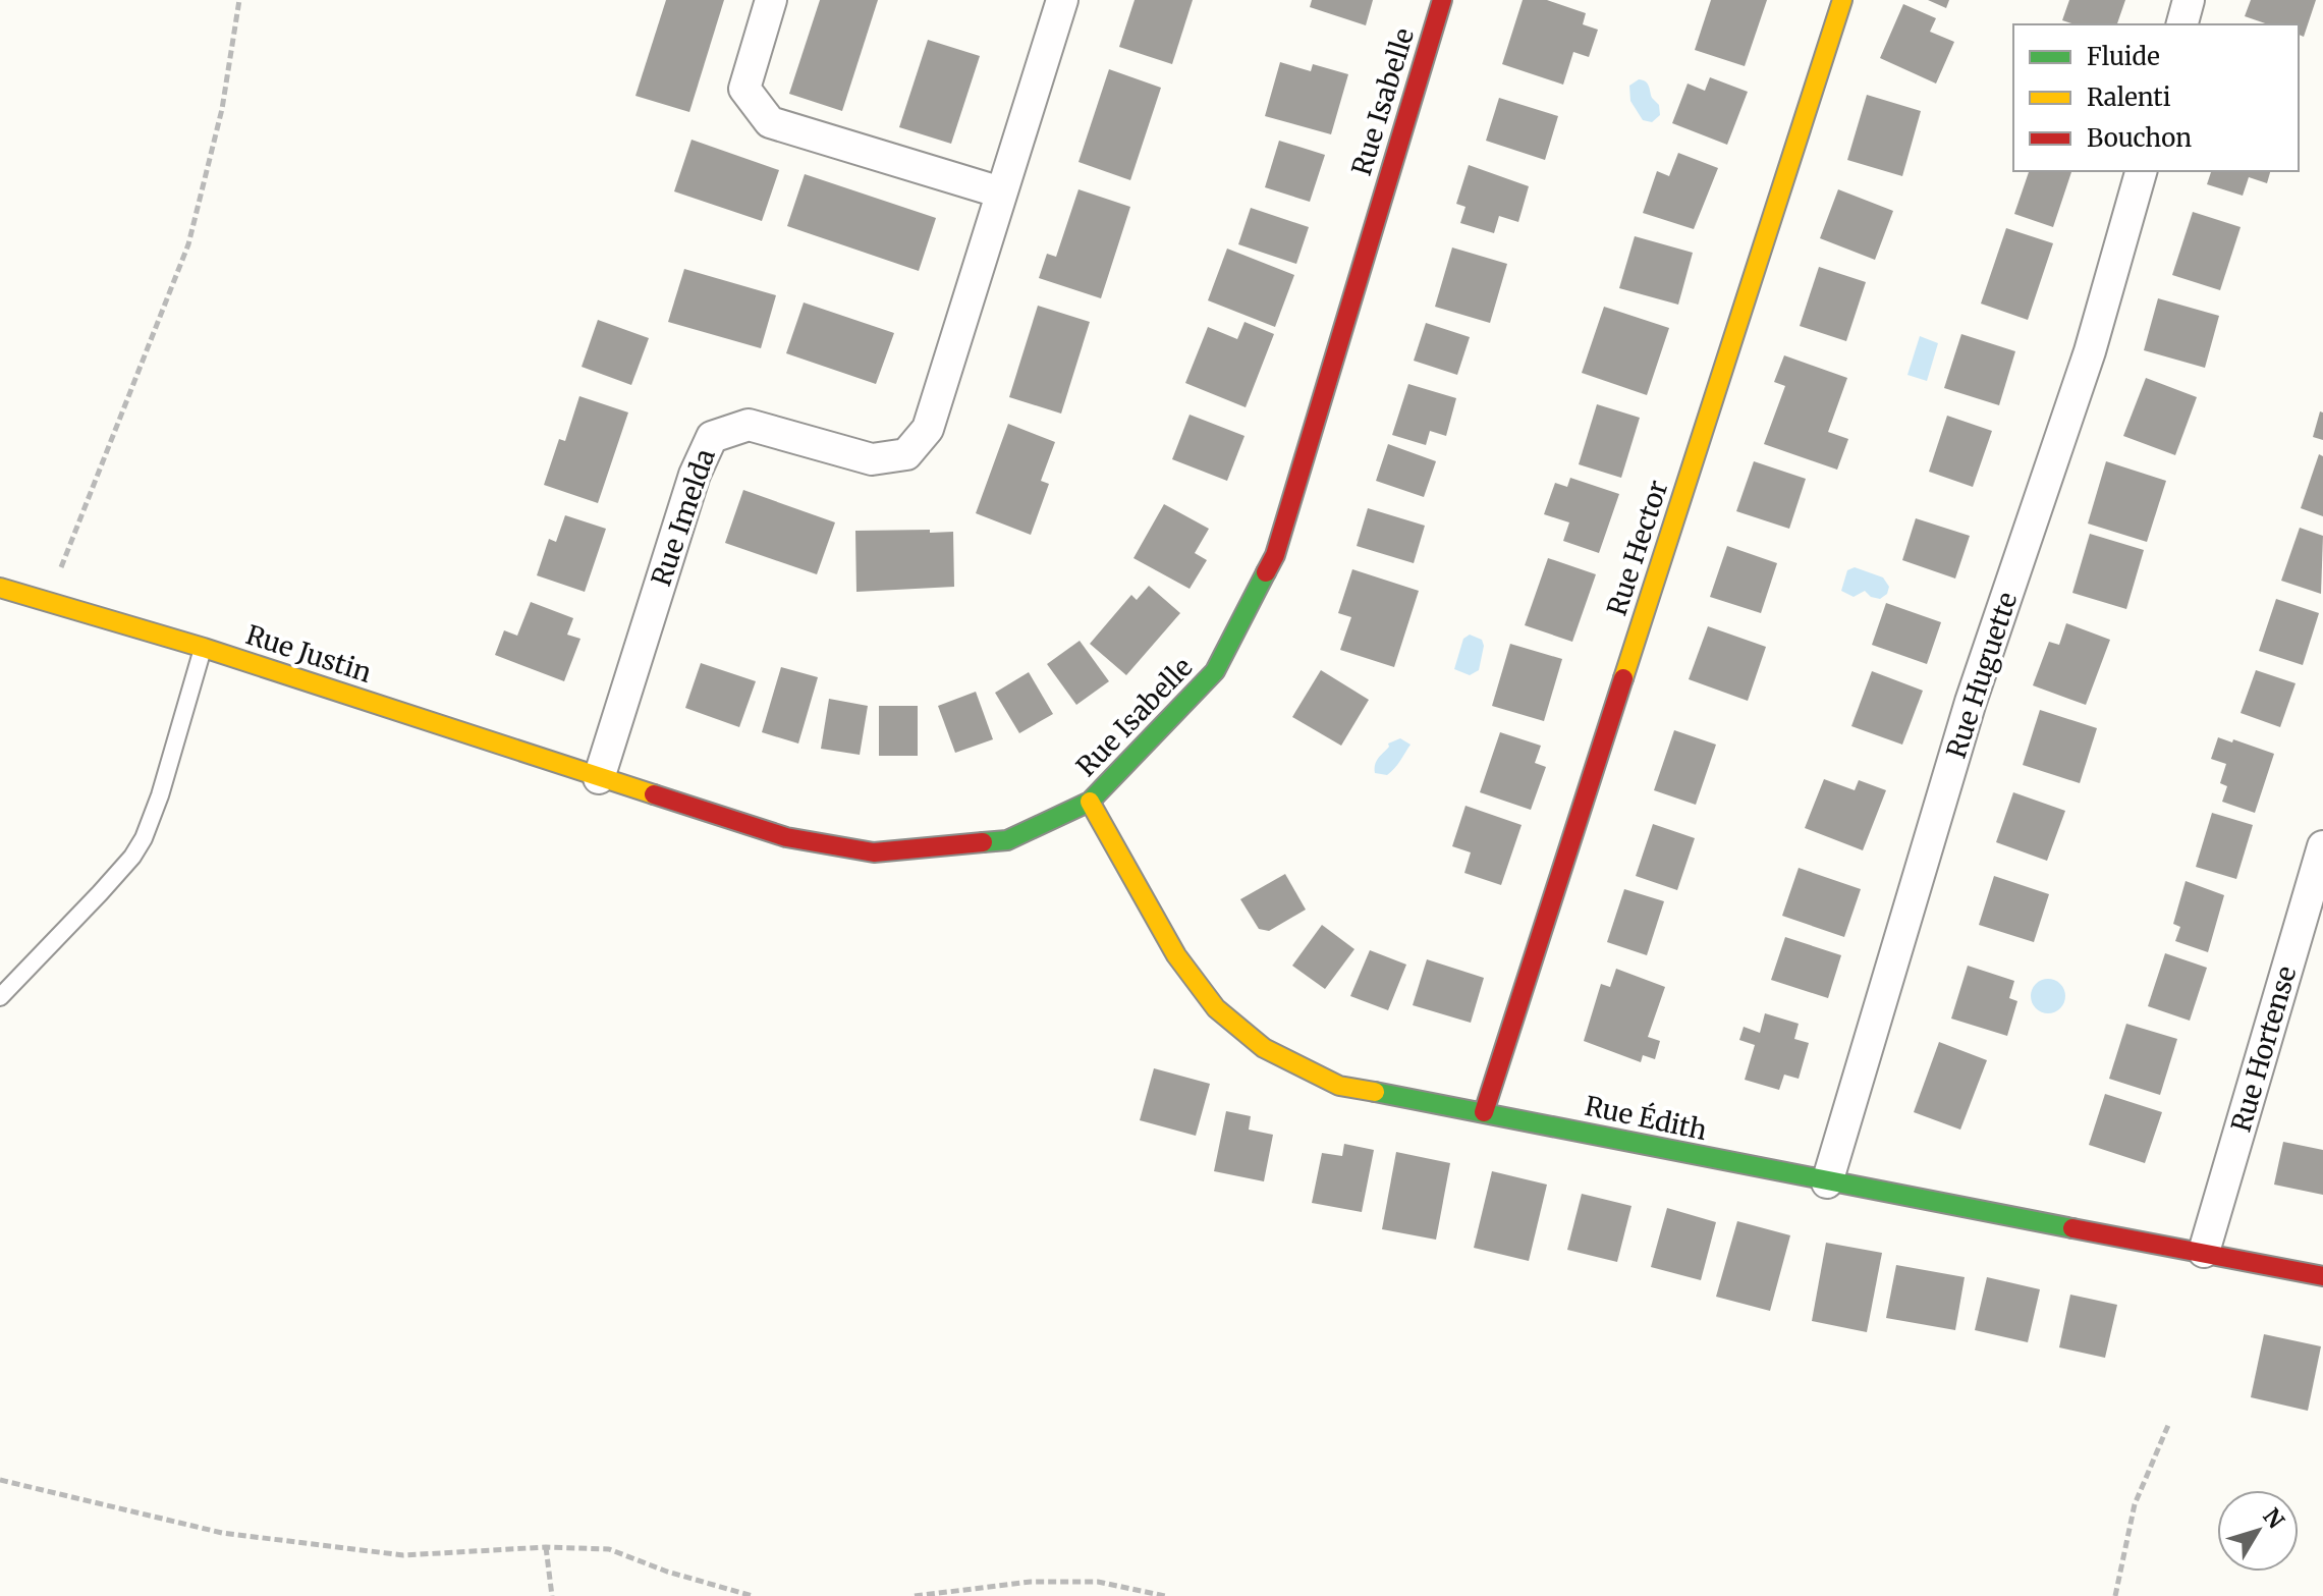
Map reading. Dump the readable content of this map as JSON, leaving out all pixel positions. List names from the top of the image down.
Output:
{
  "streets": {
    "street": [
      "Rue Isabelle",
      "Rue Imelda",
      "Rue Hector",
      "Rue Justin",
      "Rue Huguette",
      "Rue Hortense",
      "Rue Édith"
    ]
  },
  "crossings": [
    ["Rue Isabelle", "Rue Imelda"],
    ["Rue Isabelle", "Rue Justin"],
    ["Rue Isabelle", "Rue Édith"],
    ["Rue Imelda", "Rue Justin"],
    ["Rue Hector", "Rue Édith"],
    ["Rue Huguette", "Rue Édith"],
    ["Rue Hortense", "Rue Édith"]
  ],
  "legend": ["Fluide", "Ralenti", "Bouchon"],
  "north": "top right"
}
